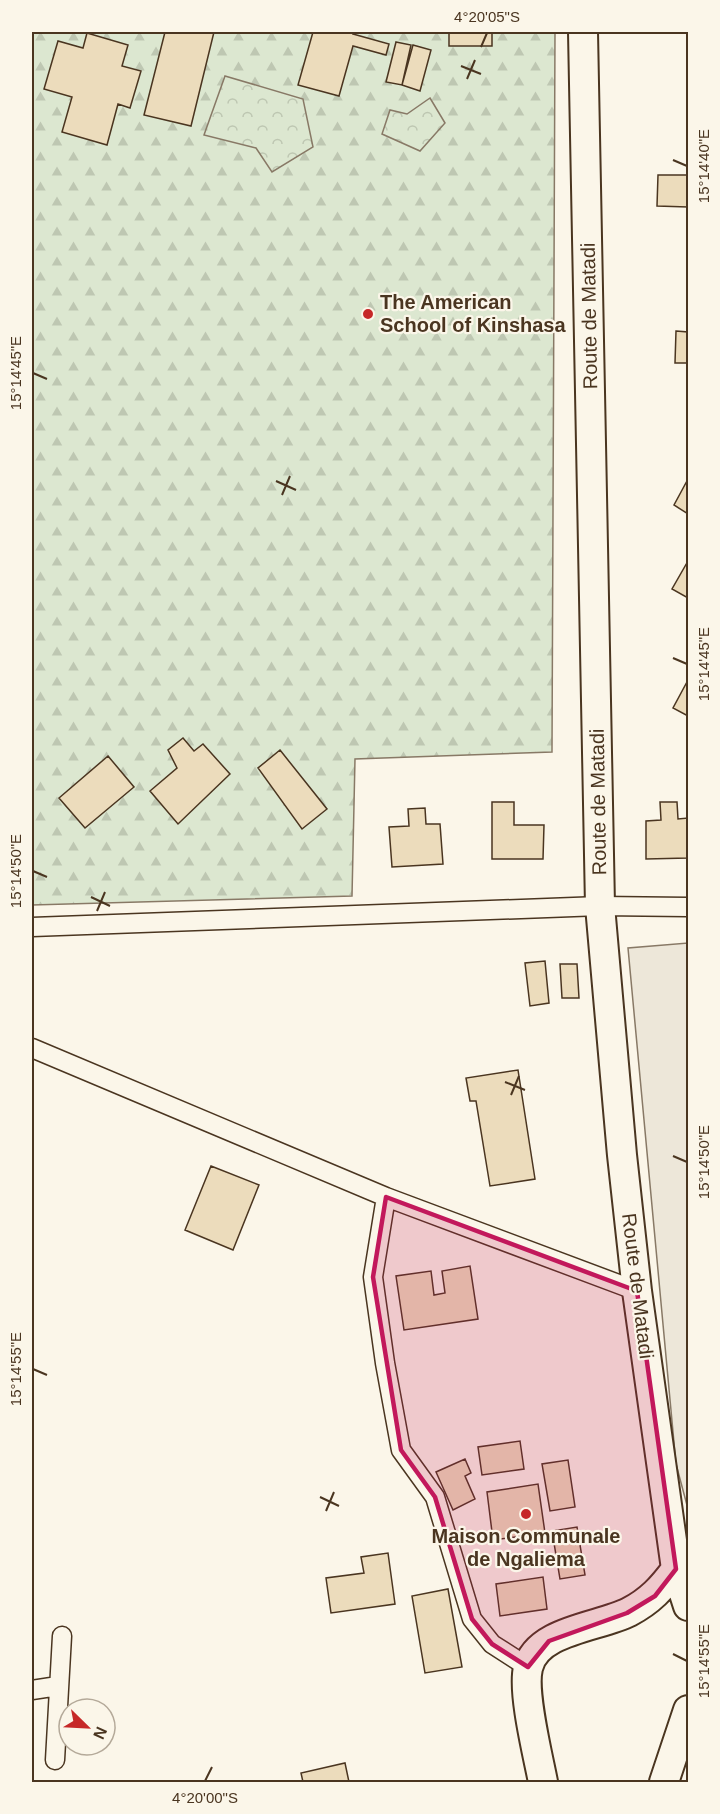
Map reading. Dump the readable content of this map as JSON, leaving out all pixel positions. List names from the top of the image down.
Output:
{
  "streets": {
    "main road": ["Route de Matadi"]
  },
  "places": ["The American School of Kinshasa", "Maison Communale de Ngaliema"],
  "north": "bottom right",
  "coordinates": [
    "4°20'05\"S",
    "15°14'40\"E",
    "15°14'45\"E",
    "15°14'50\"E",
    "15°14'55\"E",
    "4°20'00\"S"
  ]
}
